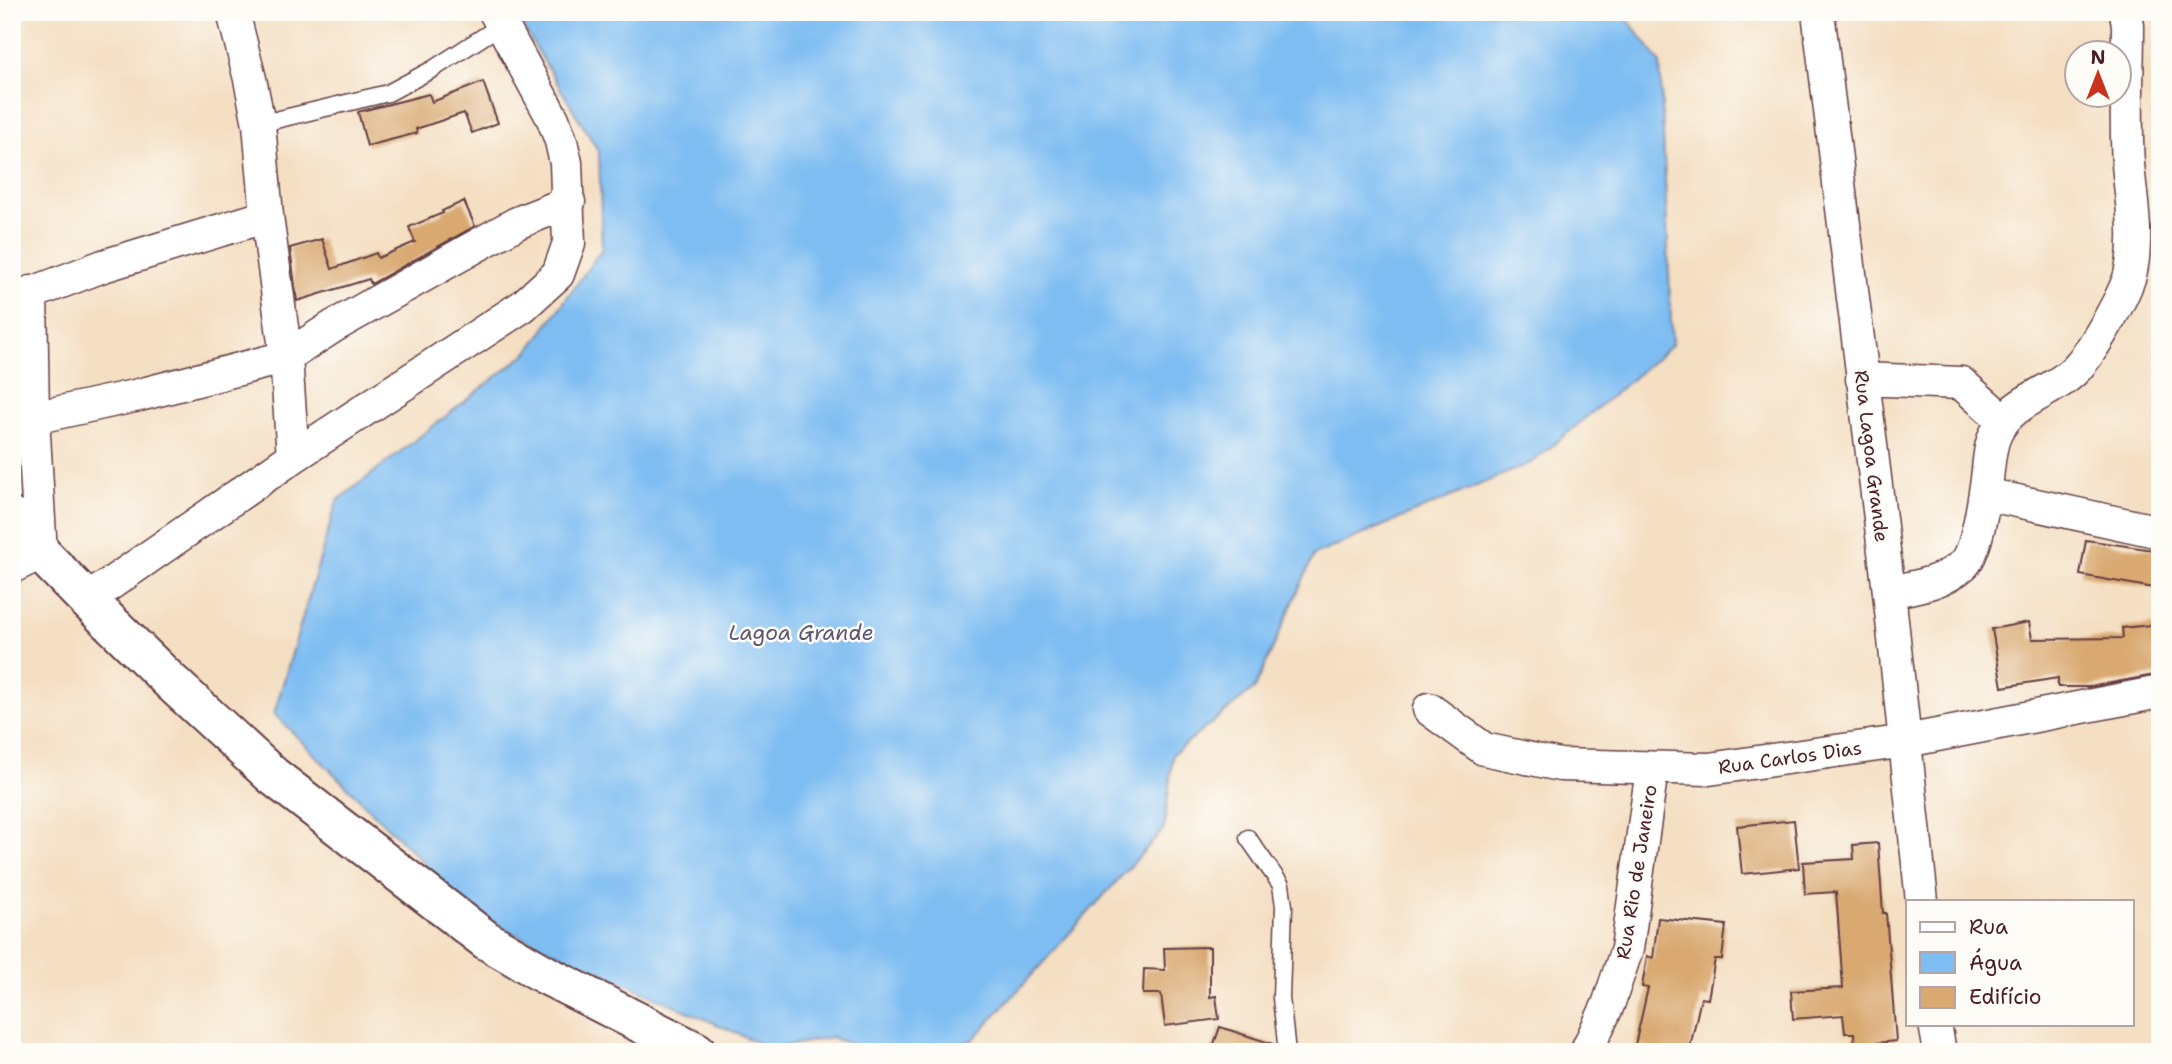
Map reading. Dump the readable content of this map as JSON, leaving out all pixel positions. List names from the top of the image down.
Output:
{
  "streets": {
    "street": ["Rua Lagoa Grande", "Rua Carlos Dias", "Rua Rio de Janeiro"]
  },
  "crossings": [
    ["Rua Lagoa Grande", "Rua Carlos Dias"],
    ["Rua Carlos Dias", "Rua Rio de Janeiro"]
  ],
  "water": ["Lagoa Grande"],
  "legend": ["Rua", "Água", "Edifício"],
  "north": "top"
}
